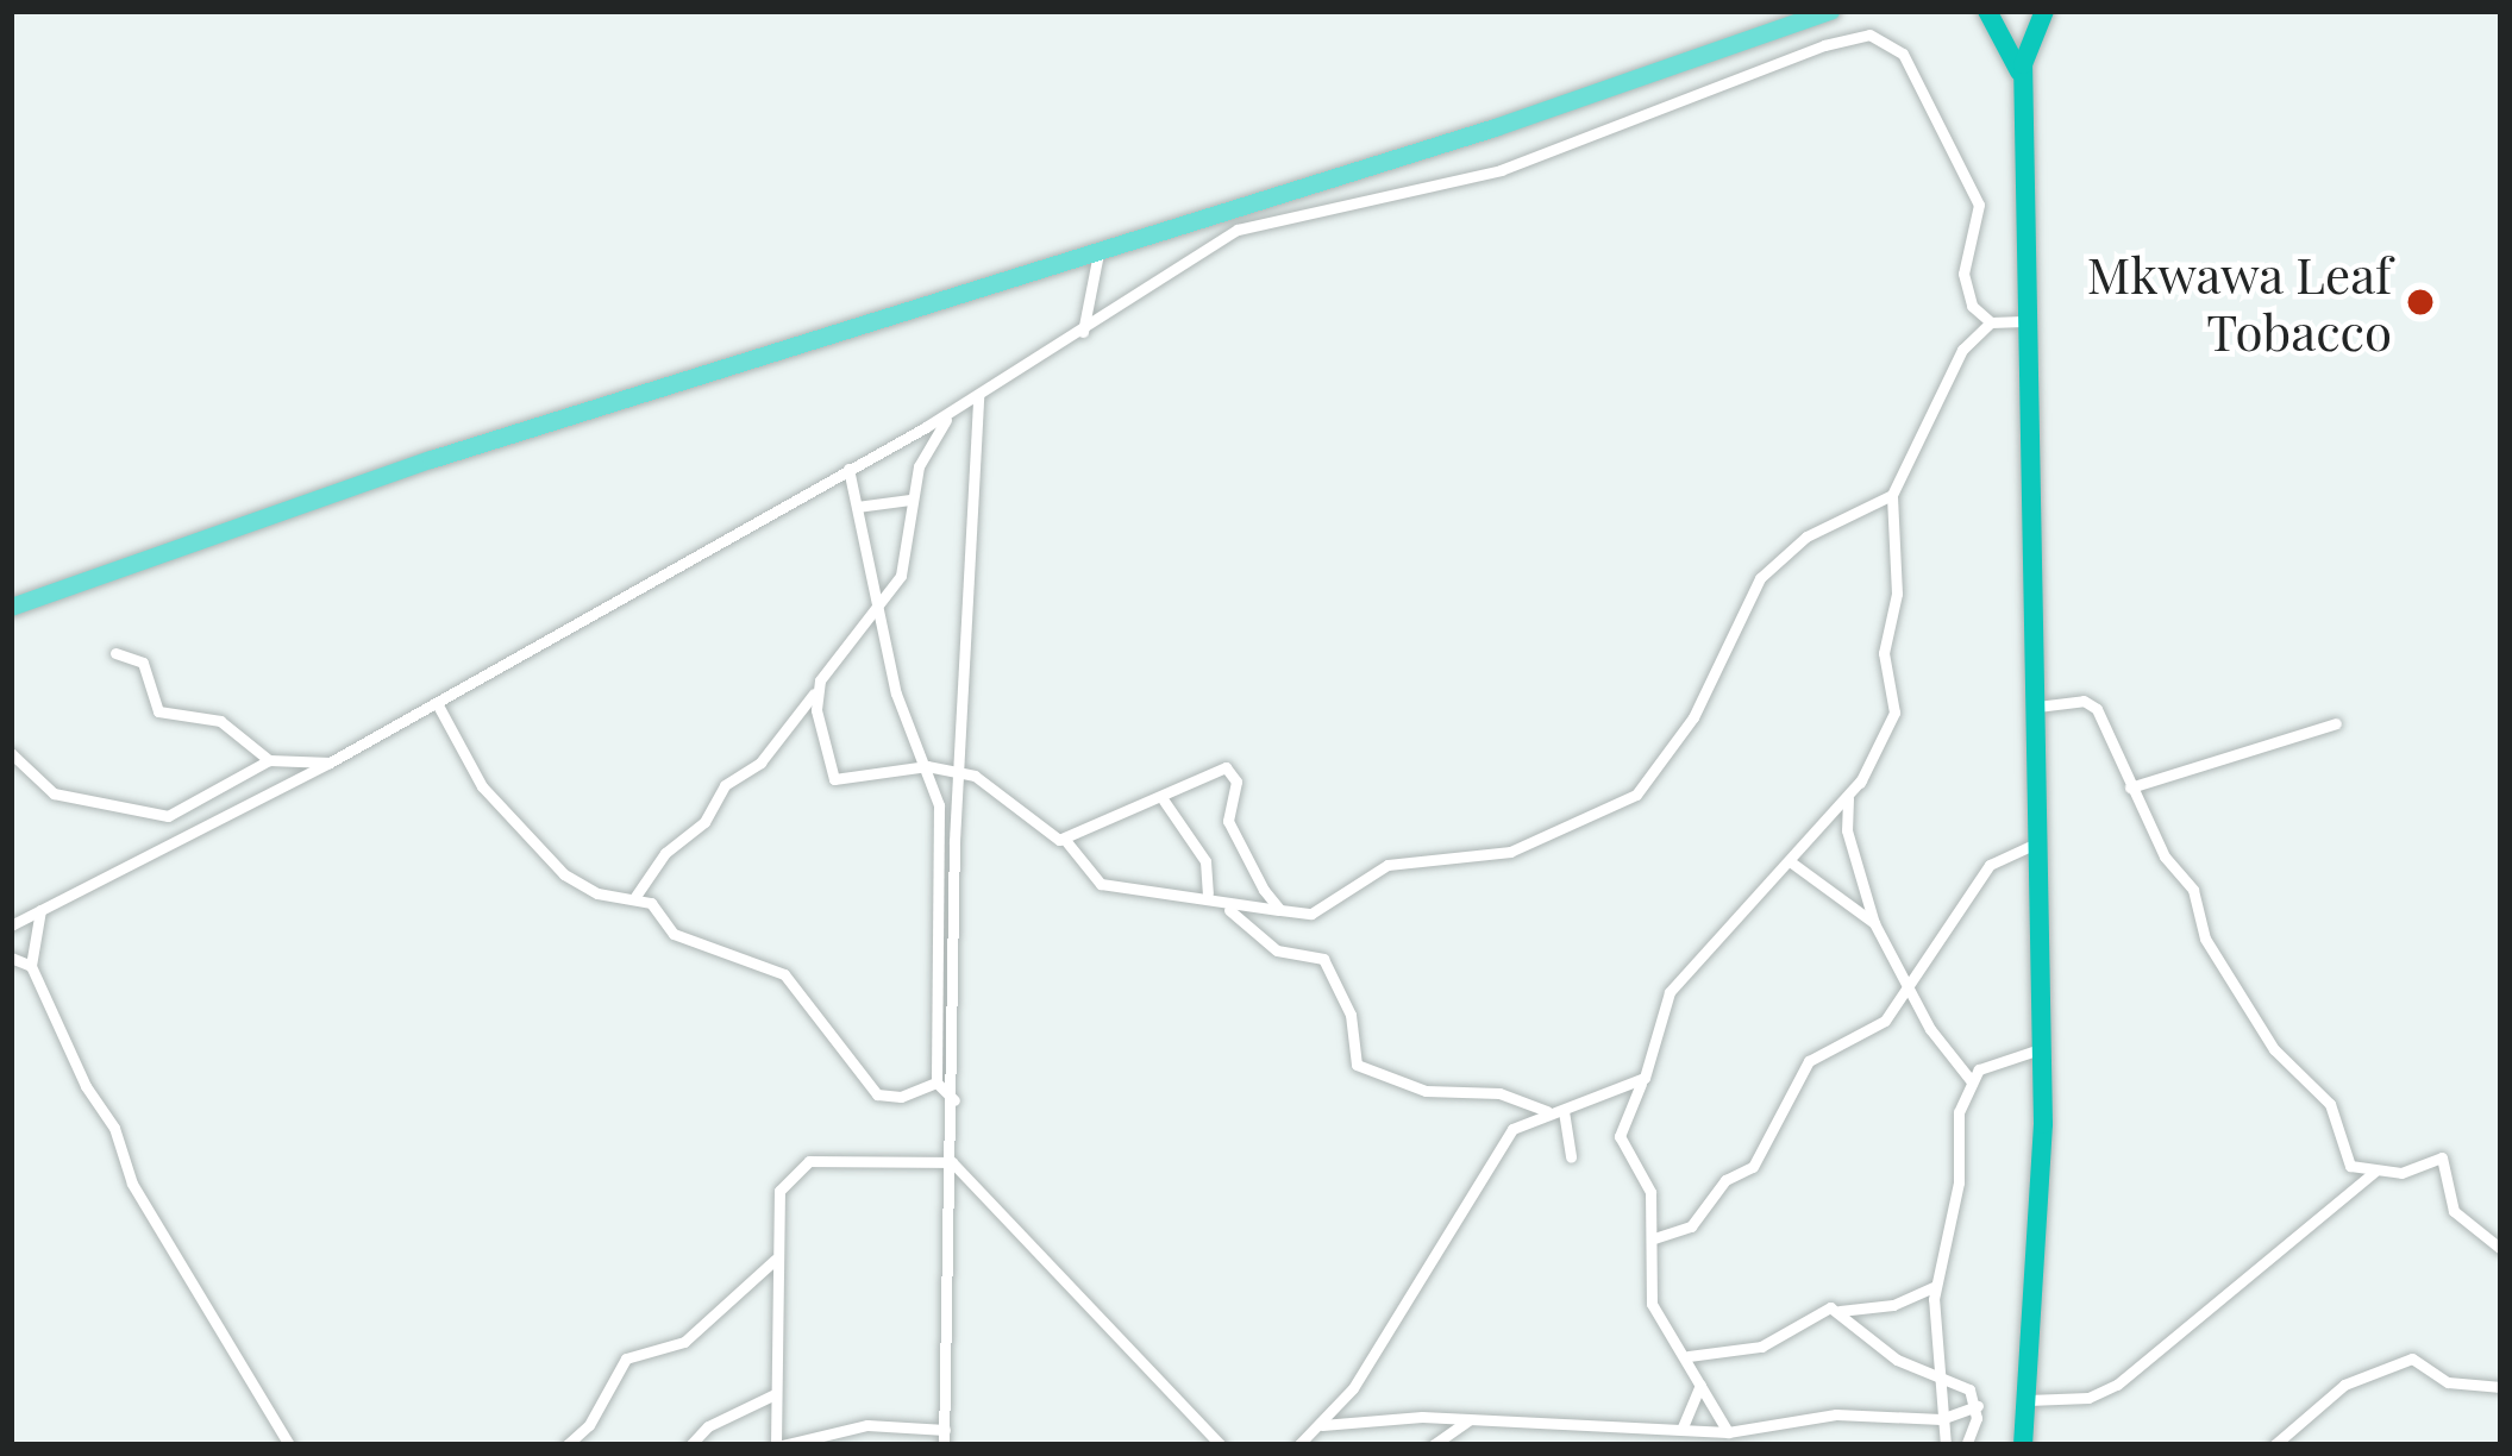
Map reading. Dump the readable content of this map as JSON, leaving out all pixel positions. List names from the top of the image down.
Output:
{
  "places": ["Mkwawa Leaf Tobacco"]
}
